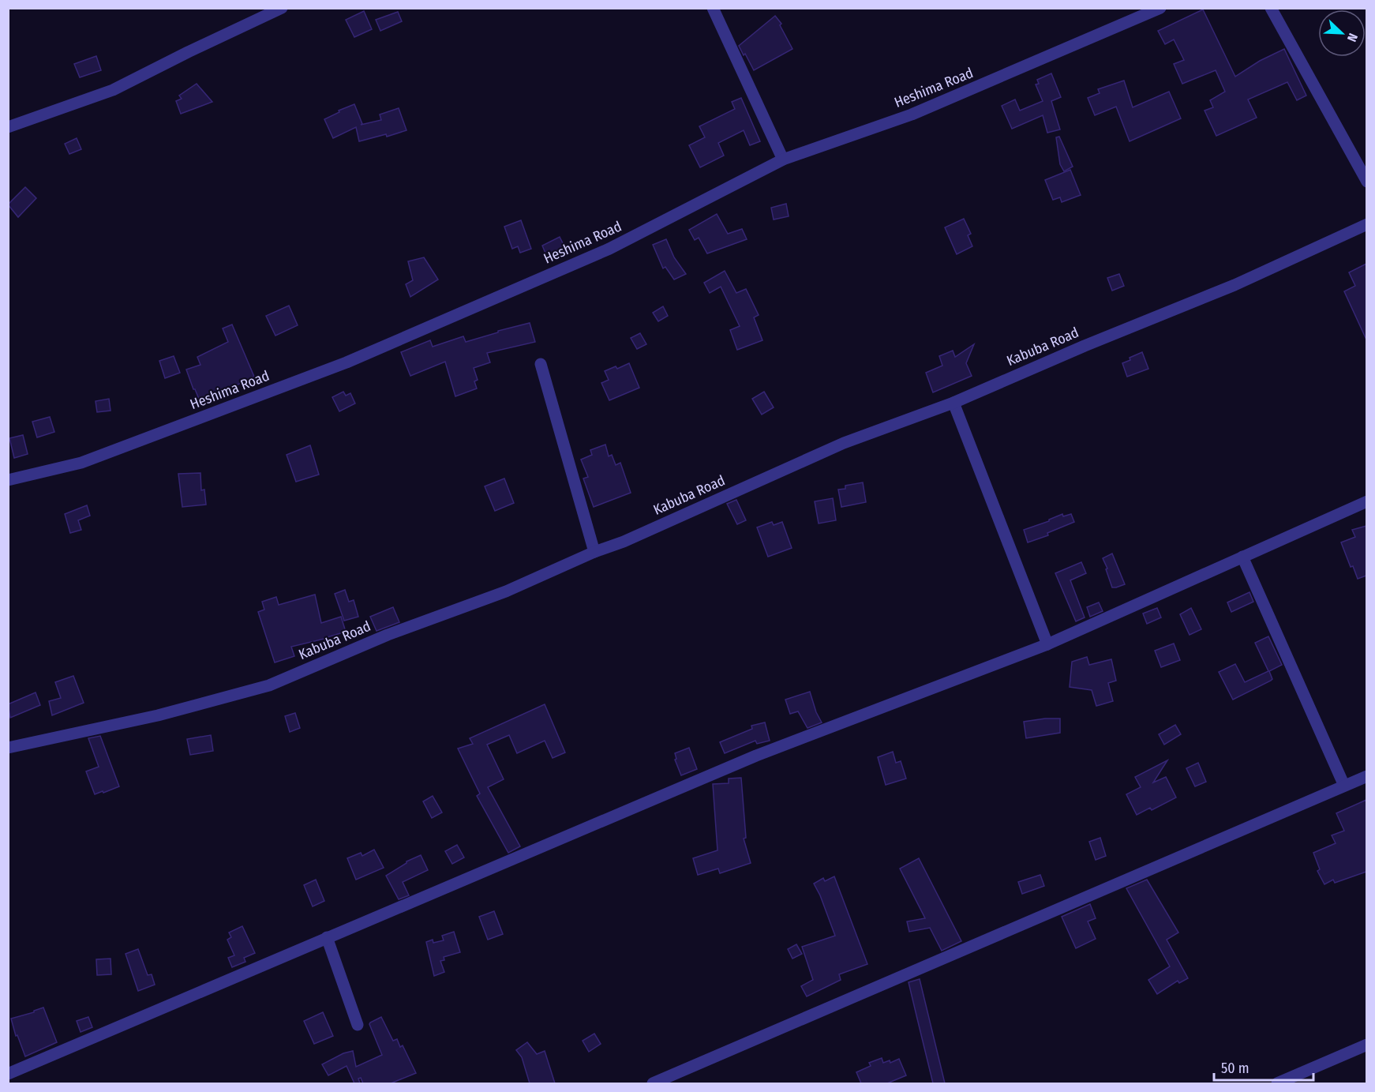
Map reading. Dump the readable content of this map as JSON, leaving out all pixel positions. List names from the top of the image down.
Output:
{
  "streets": {
    "street": ["Heshima Road", "Kabuba Road"]
  },
  "scale_bar": "50 m",
  "north": "bottom right"
}
